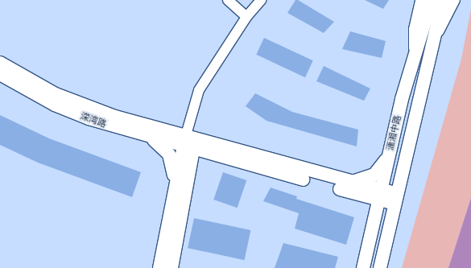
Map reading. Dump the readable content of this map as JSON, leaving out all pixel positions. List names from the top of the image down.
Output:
{
  "streets": {
    "main road": ["溁湾路", "潇湘中路"]
  }
}
